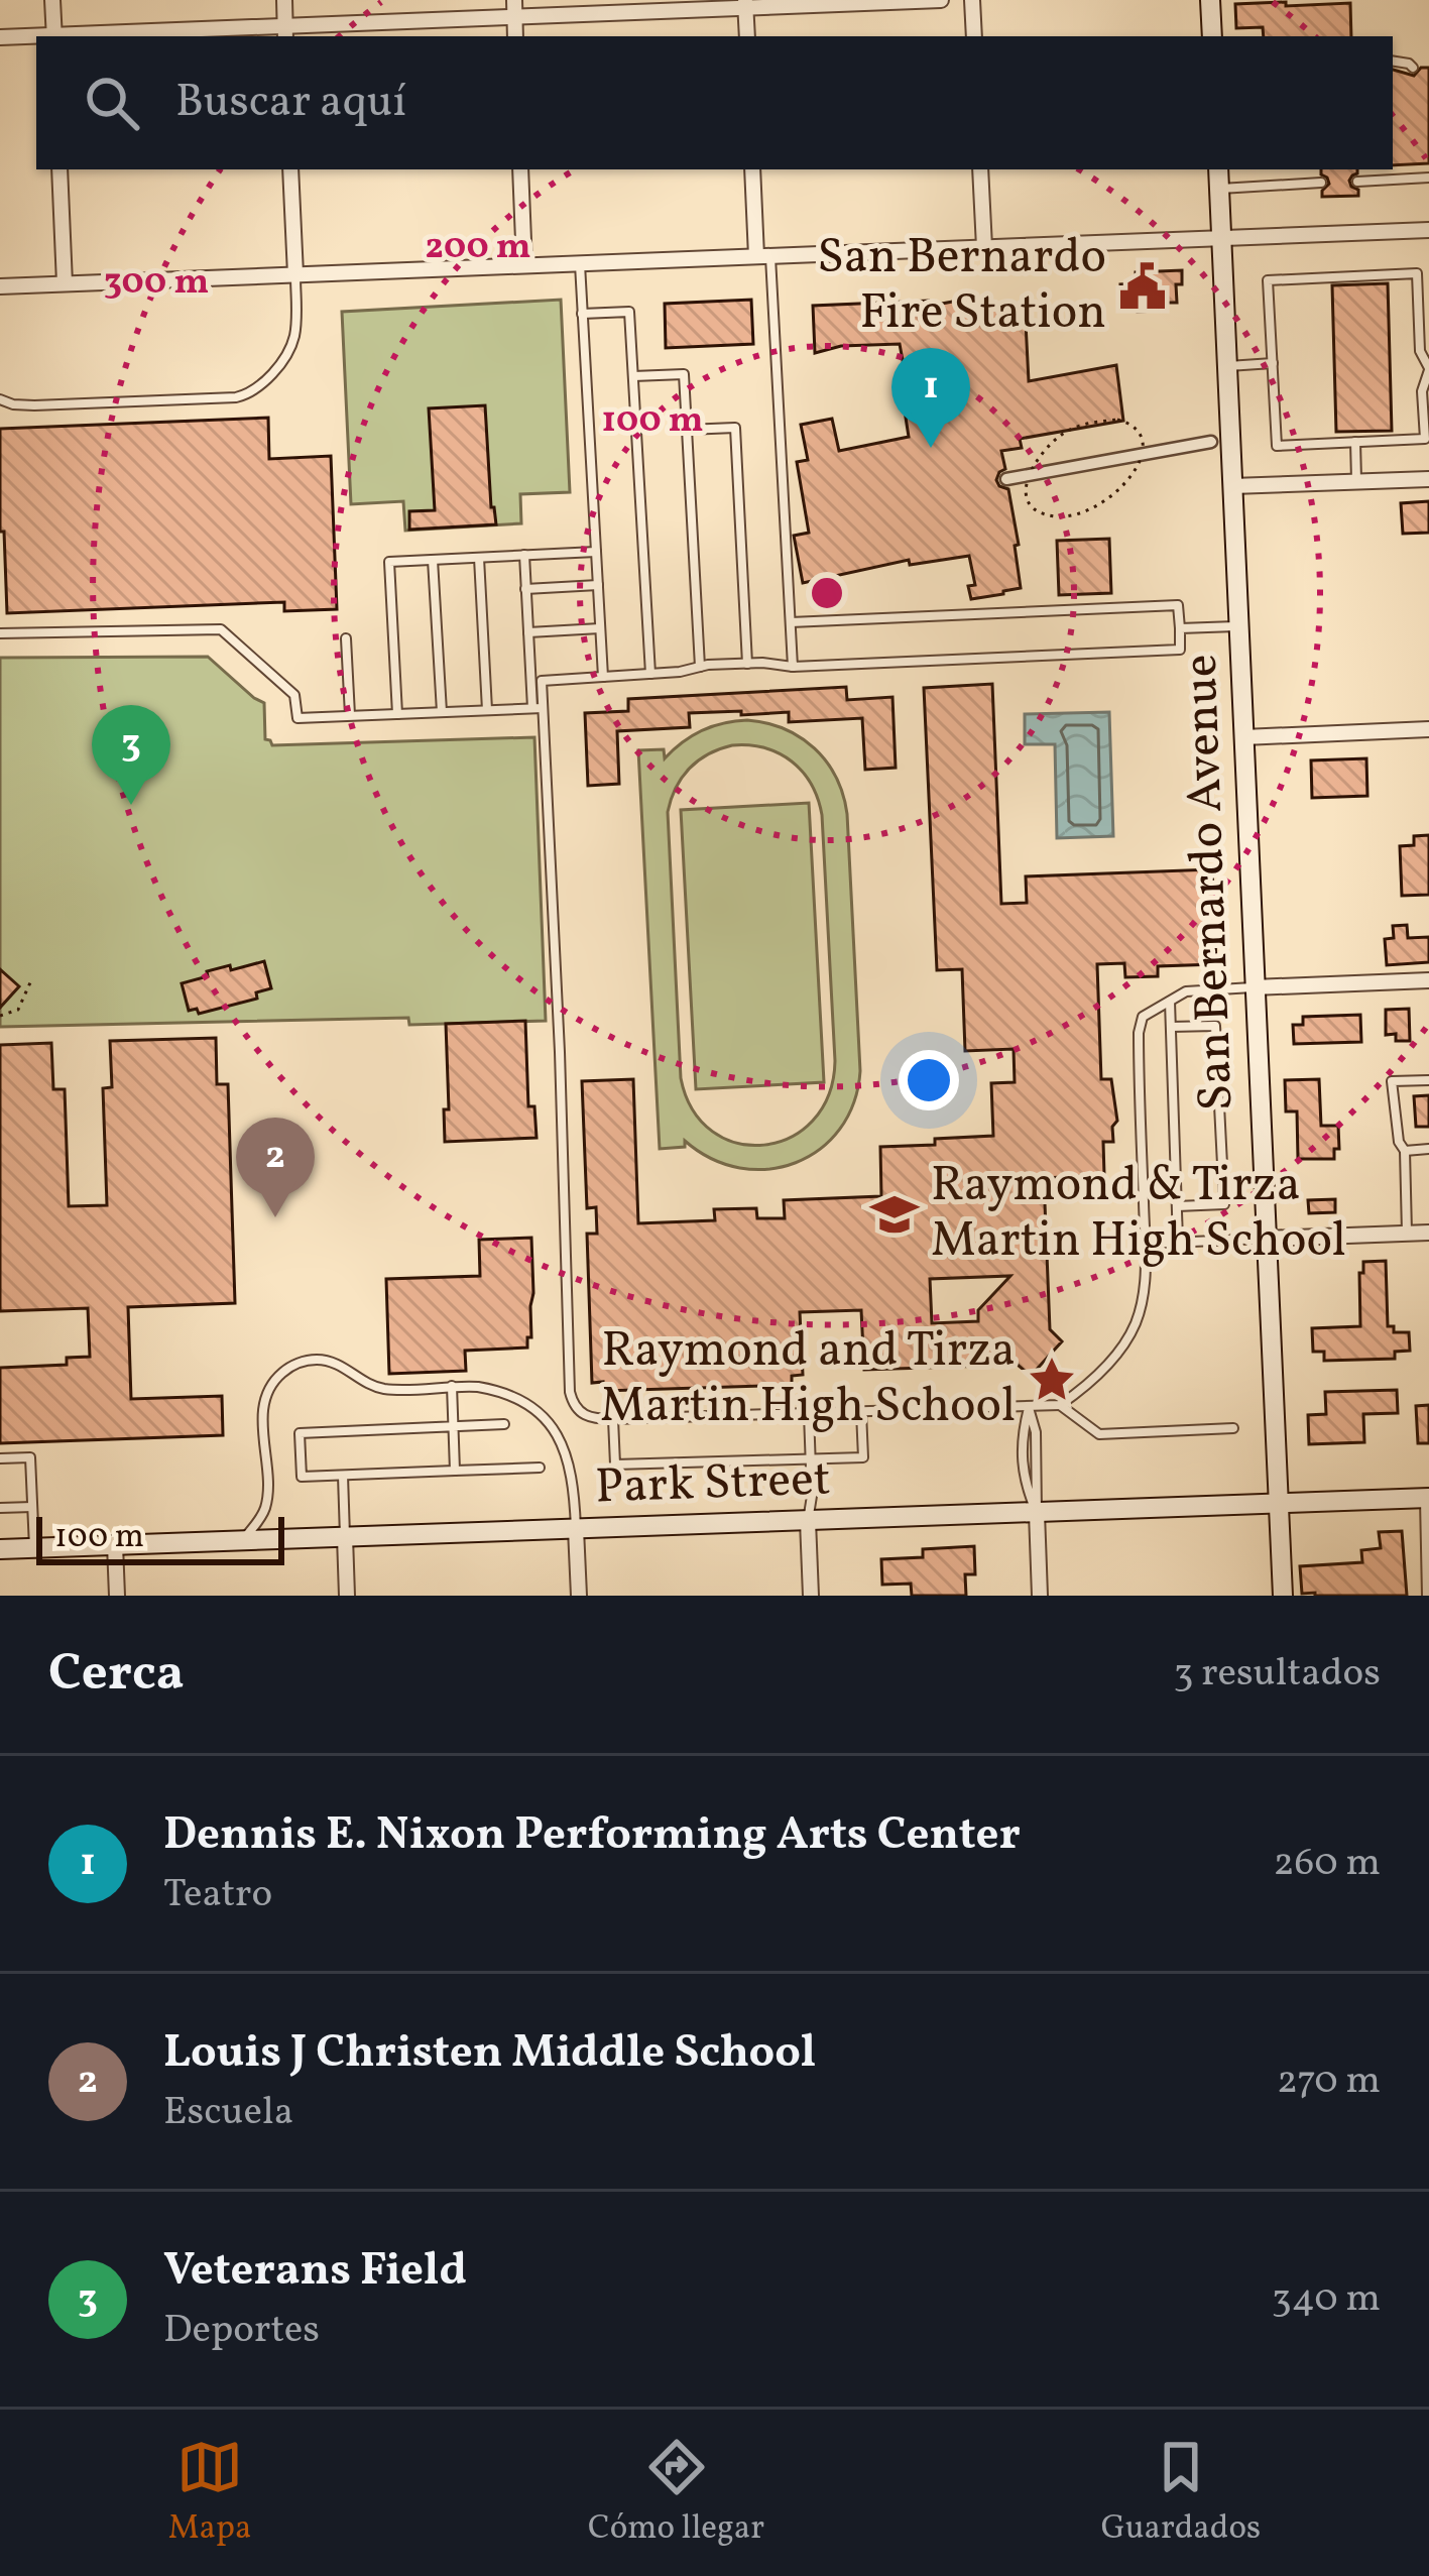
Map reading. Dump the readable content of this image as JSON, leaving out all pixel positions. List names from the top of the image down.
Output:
{
  "streets": {
    "main road": ["San Bernardo Avenue", "Park Street"]
  },
  "crossings": [
    ["San Bernardo Avenue", "Park Street"]
  ],
  "places": {
    "public building": ["San Bernardo Fire Station"],
    "school or university": ["Raymond & Tirza Martin High School"],
    "place": ["Raymond and Tirza Martin High School"]
  },
  "scale_bar": "100 m",
  "page": {
    "search": "Buscar aquí",
    "pins": ["1", "3", "2"],
    "scale": "100 m",
    "heading": ["Cerca", "3 resultados"],
    "list": [
      {
        "mark": "1",
        "name": "Dennis E. Nixon Performing Arts Center",
        "note": "Teatro",
        "value": "260 m"
      },
      {
        "mark": "2",
        "name": "Louis J Christen Middle School",
        "note": "Escuela",
        "value": "270 m"
      },
      {
        "mark": "3",
        "name": "Veterans Field",
        "note": "Deportes",
        "value": "340 m"
      }
    ],
    "nav": ["Mapa", "Cómo llegar", "Guardados"]
  },
  "rings": ["200 m", "300 m", "100 m"]
}
